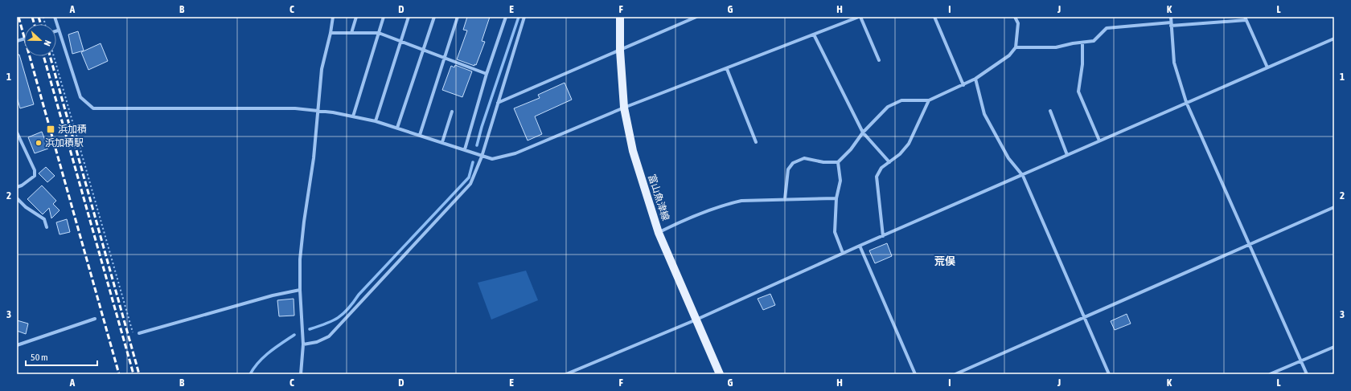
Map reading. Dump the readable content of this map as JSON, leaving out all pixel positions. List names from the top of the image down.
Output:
{
  "streets": {
    "main road": ["富山魚津線"]
  },
  "districts": ["荒俣"],
  "places": {
    "transit": ["浜加積"],
    "other": ["浜加積駅"]
  },
  "scale_bar": "50 m",
  "north": "right",
  "grid": {
    "columns": [
      "A",
      "B",
      "C",
      "D",
      "E",
      "F",
      "G",
      "H",
      "I",
      "J",
      "K",
      "L"
    ],
    "rows": ["1", "2", "3"]
  }
}
